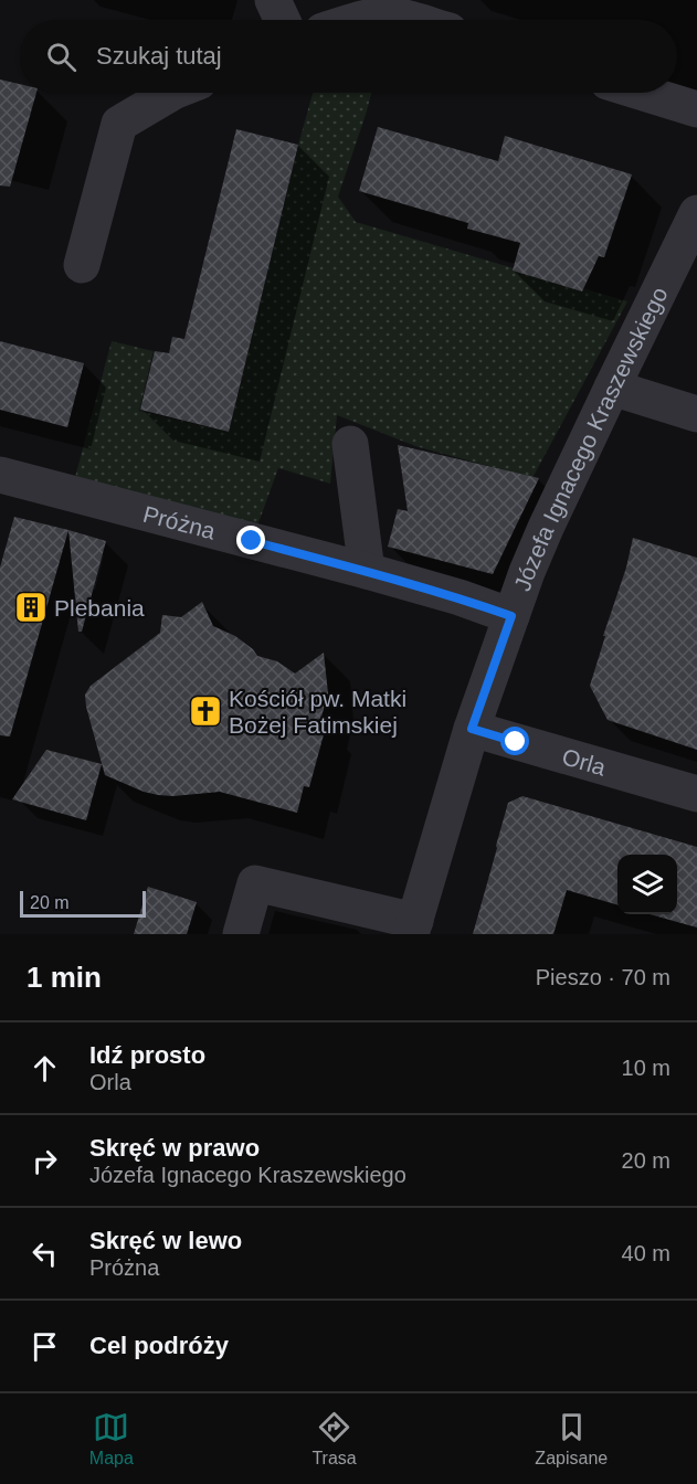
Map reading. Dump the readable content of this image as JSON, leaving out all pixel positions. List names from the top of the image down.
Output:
{
  "streets": {
    "street": ["Józefa Ignacego Kraszewskiego", "Próżna", "Orla"]
  },
  "crossings": [
    ["Józefa Ignacego Kraszewskiego", "Próżna"],
    ["Józefa Ignacego Kraszewskiego", "Orla"]
  ],
  "places": {
    "building": ["Plebania"],
    "church": ["Kościół pw. Matki Bożej Fatimskiej"]
  },
  "scale_bar": "20 m",
  "page": {
    "search": "Szukaj tutaj",
    "scale": "20 m",
    "heading": ["1 min", "Pieszo · 70 m"],
    "list": [
      ["Idź prosto", "Orla", "10 m"],
      ["Skręć w prawo", "Józefa Ignacego Kraszewskiego", "20 m"],
      ["Skręć w lewo", "Próżna", "40 m"],
      "Cel podróży"
    ],
    "nav": ["Mapa", "Trasa", "Zapisane"]
  }
}
